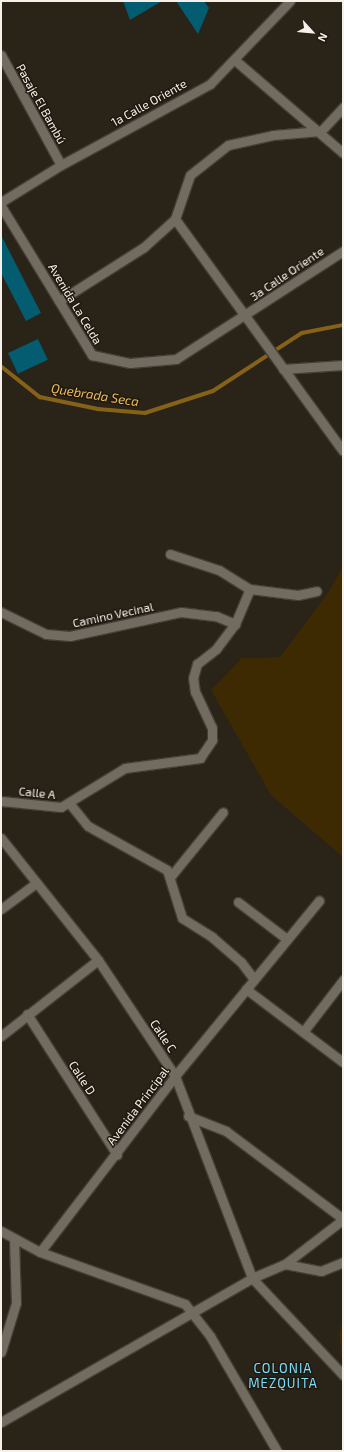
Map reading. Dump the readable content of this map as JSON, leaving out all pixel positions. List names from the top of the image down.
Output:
{
  "streets": {
    "street": [
      "1a Calle Oriente",
      "Pasaje El Bambú",
      "3a Calle Oriente",
      "Avenida La Celda",
      "Camino Vecinal",
      "Calle A",
      "Calle C",
      "Calle D",
      "Avenida Principal"
    ]
  },
  "crossings": [
    ["1a Calle Oriente", "Pasaje El Bambú"],
    ["3a Calle Oriente", "Avenida La Celda"],
    ["Calle C", "Avenida Principal"],
    ["Calle D", "Avenida Principal"]
  ],
  "districts": ["COLONIA MEZQUITA"],
  "water": ["Quebrada Seca"],
  "north": "bottom right"
}
